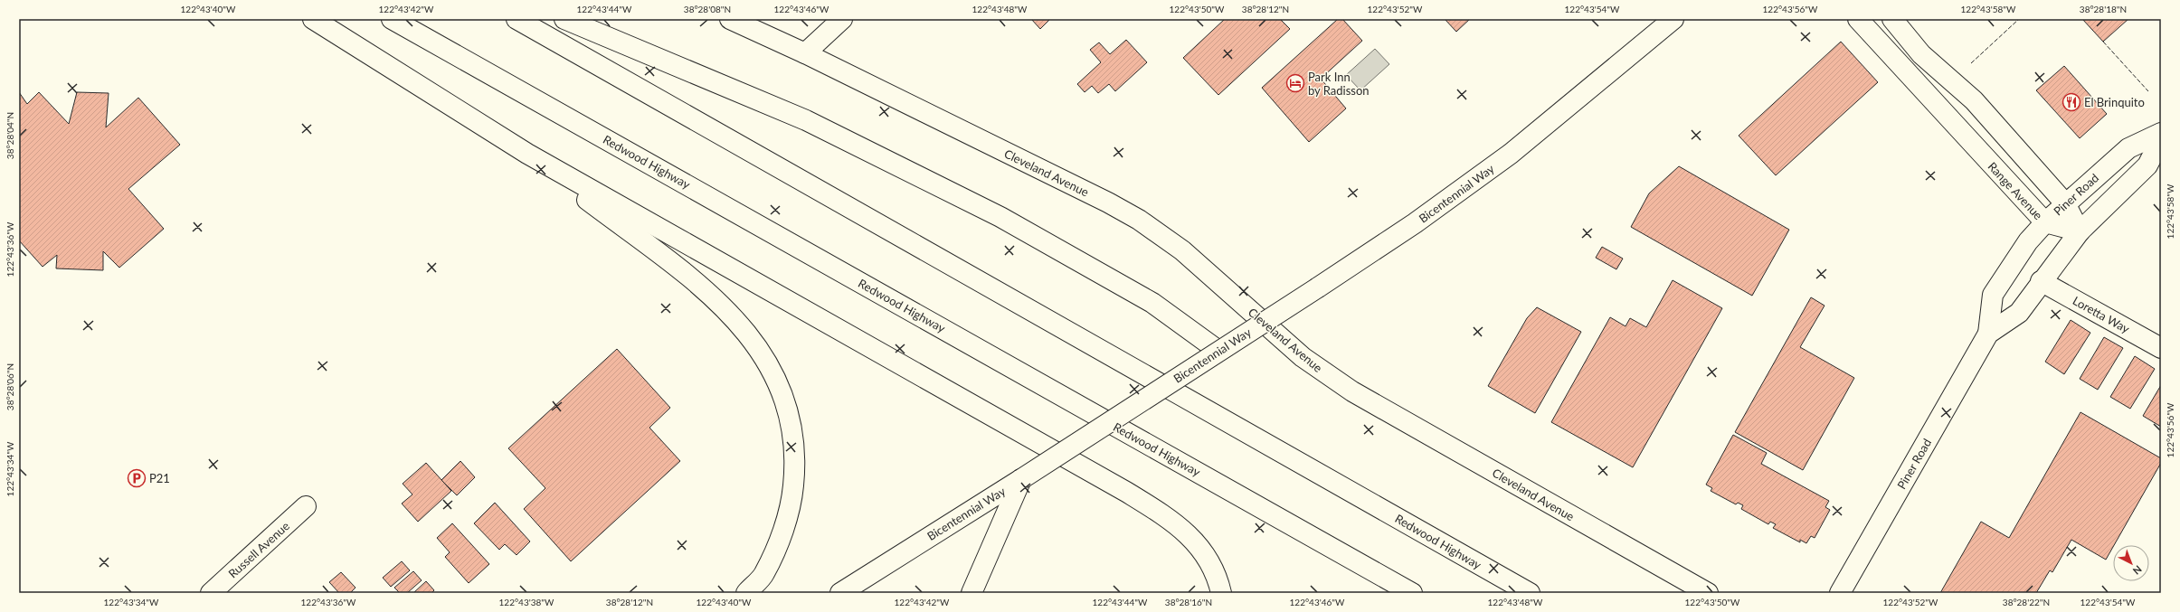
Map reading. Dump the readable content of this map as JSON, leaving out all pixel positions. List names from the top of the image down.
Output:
{
  "streets": {
    "main road": [
      "Redwood Highway",
      "Cleveland Avenue",
      "Range Avenue",
      "Bicentennial Way",
      "Piner Road",
      "Loretta Way",
      "Russell Avenue"
    ]
  },
  "crossings": [
    ["Range Avenue", "Piner Road"],
    ["Piner Road", "Loretta Way"]
  ],
  "places": {
    "hotel": ["Park Inn by Radisson"],
    "restaurant": ["El Brinquito"],
    "parking": ["P21"]
  },
  "north": "bottom right",
  "coordinates": [
    "122°43'40\"W",
    "122°43'42\"W",
    "122°43'44\"W",
    "38°28'08\"N",
    "122°43'46\"W",
    "122°43'48\"W",
    "122°43'50\"W",
    "38°28'12\"N",
    "122°43'52\"W",
    "122°43'54\"W",
    "122°43'56\"W",
    "122°43'58\"W",
    "38°28'18\"N",
    "38°28'04\"N",
    "122°43'36\"W",
    "38°28'06\"N",
    "122°43'34\"W",
    "122°43'38\"W",
    "38°28'16\"N",
    "38°28'22\"N"
  ]
}
